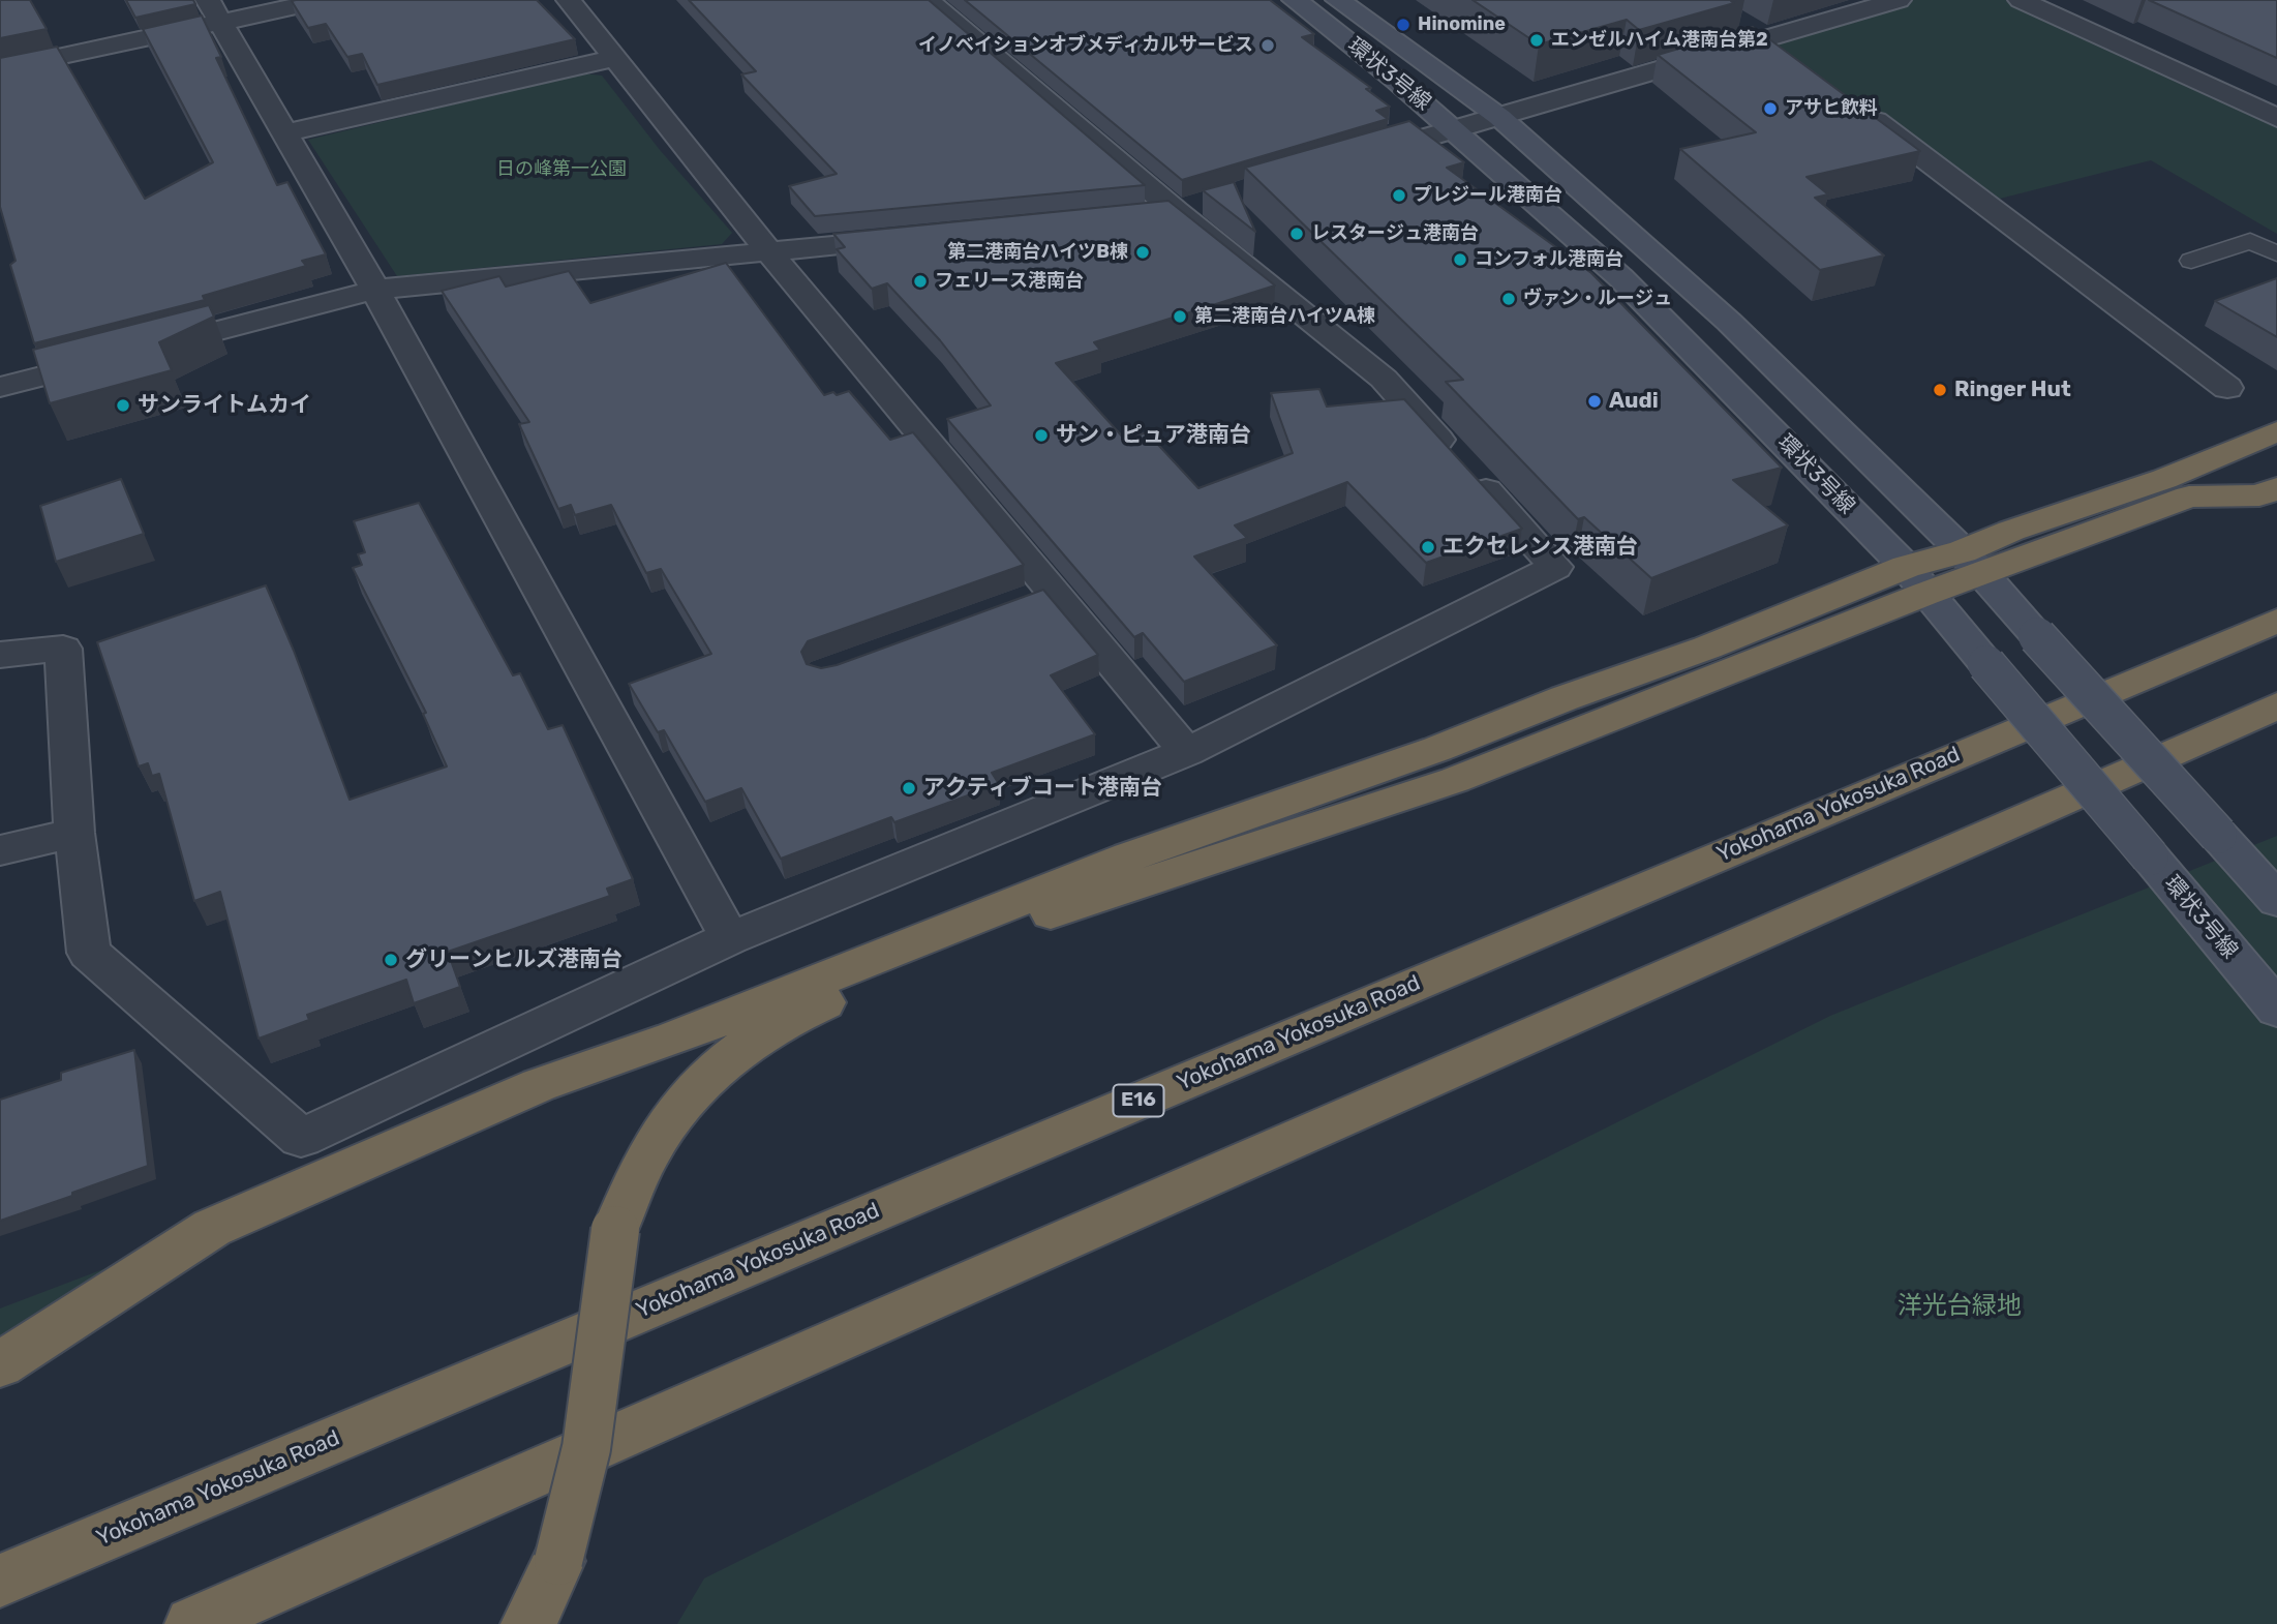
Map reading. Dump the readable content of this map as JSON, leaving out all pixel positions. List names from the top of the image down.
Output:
{
  "streets": {
    "highway": ["Yokohama Yokosuka Road", "E16"],
    "street": ["環状3号線"]
  },
  "parks": ["日の峰第一公園", "洋光台緑地"],
  "places": [
    "Hinomine",
    "エンゼルハイム港南台第2",
    "イノベイションオブメディカルサービス",
    "アサヒ飲料",
    "プレジール港南台",
    "レスタージュ港南台",
    "第二港南台ハイツB棟",
    "コンフォル港南台",
    "フェリース港南台",
    "ヴァン・ルージュ",
    "第二港南台ハイツA棟",
    "Ringer Hut",
    "Audi",
    "サンライトムカイ",
    "サン・ピュア港南台",
    "エクセレンス港南台",
    "アクティブコート港南台",
    "グリーンヒルズ港南台"
  ]
}
